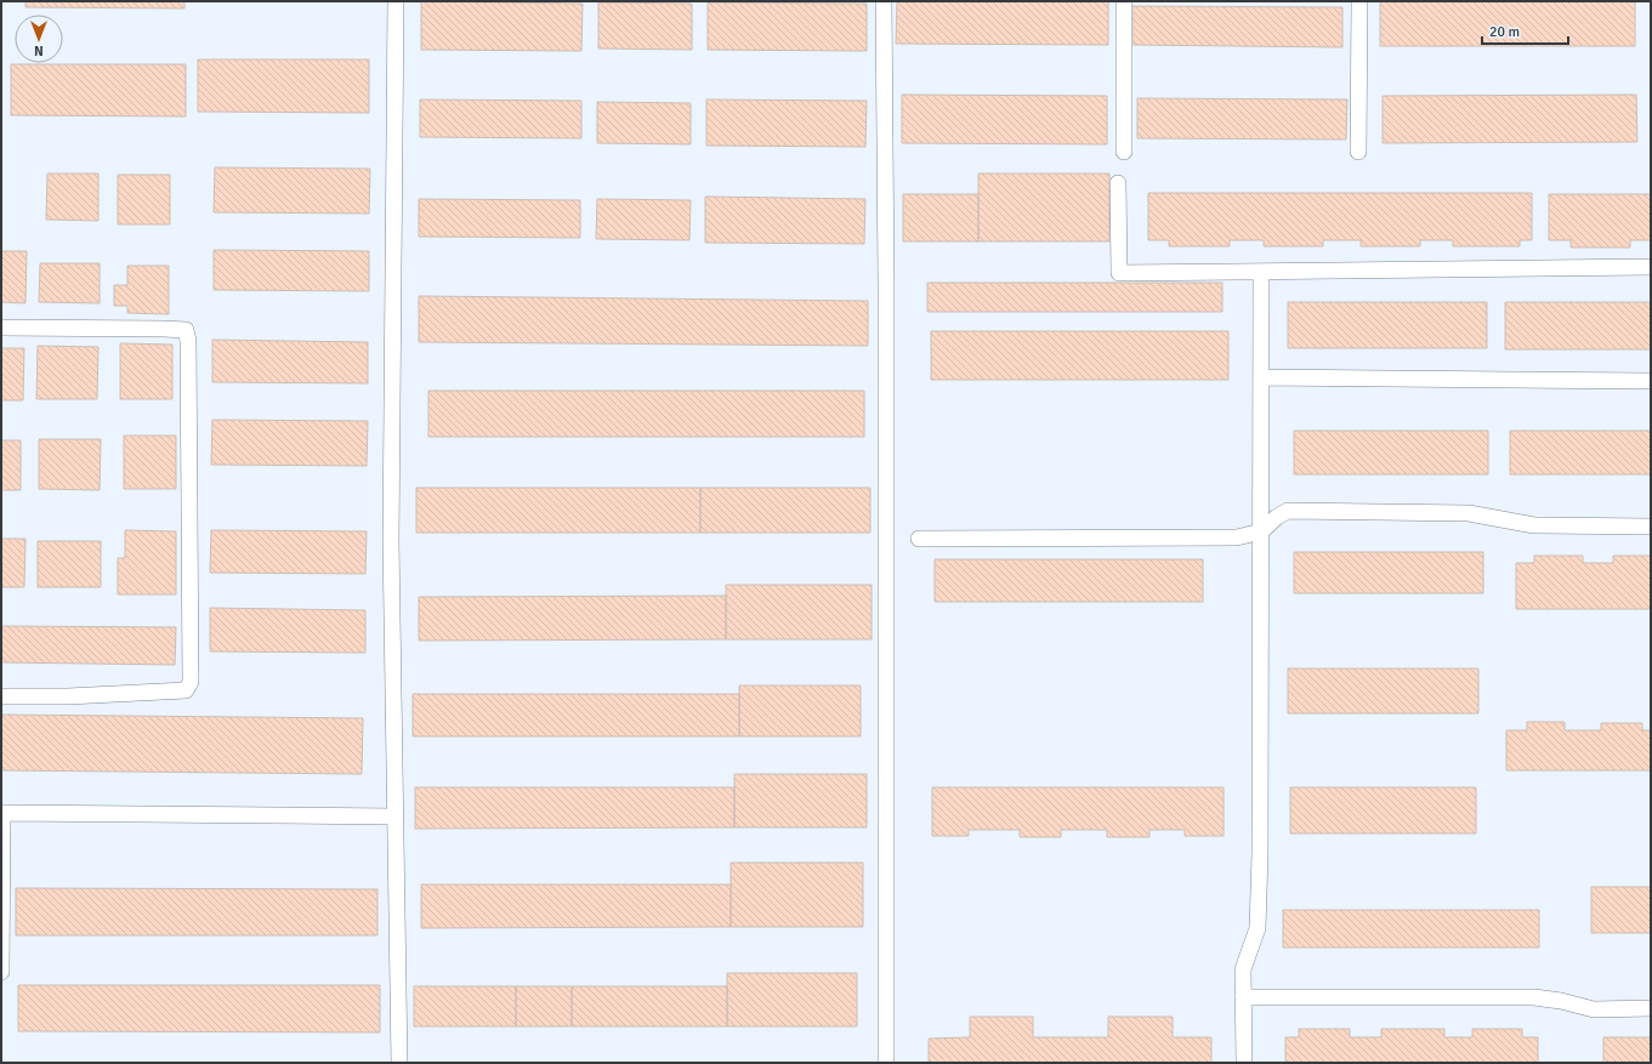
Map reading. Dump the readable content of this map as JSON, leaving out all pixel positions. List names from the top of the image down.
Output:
{
  "scale_bar": "20 m",
  "north": "bottom"
}
